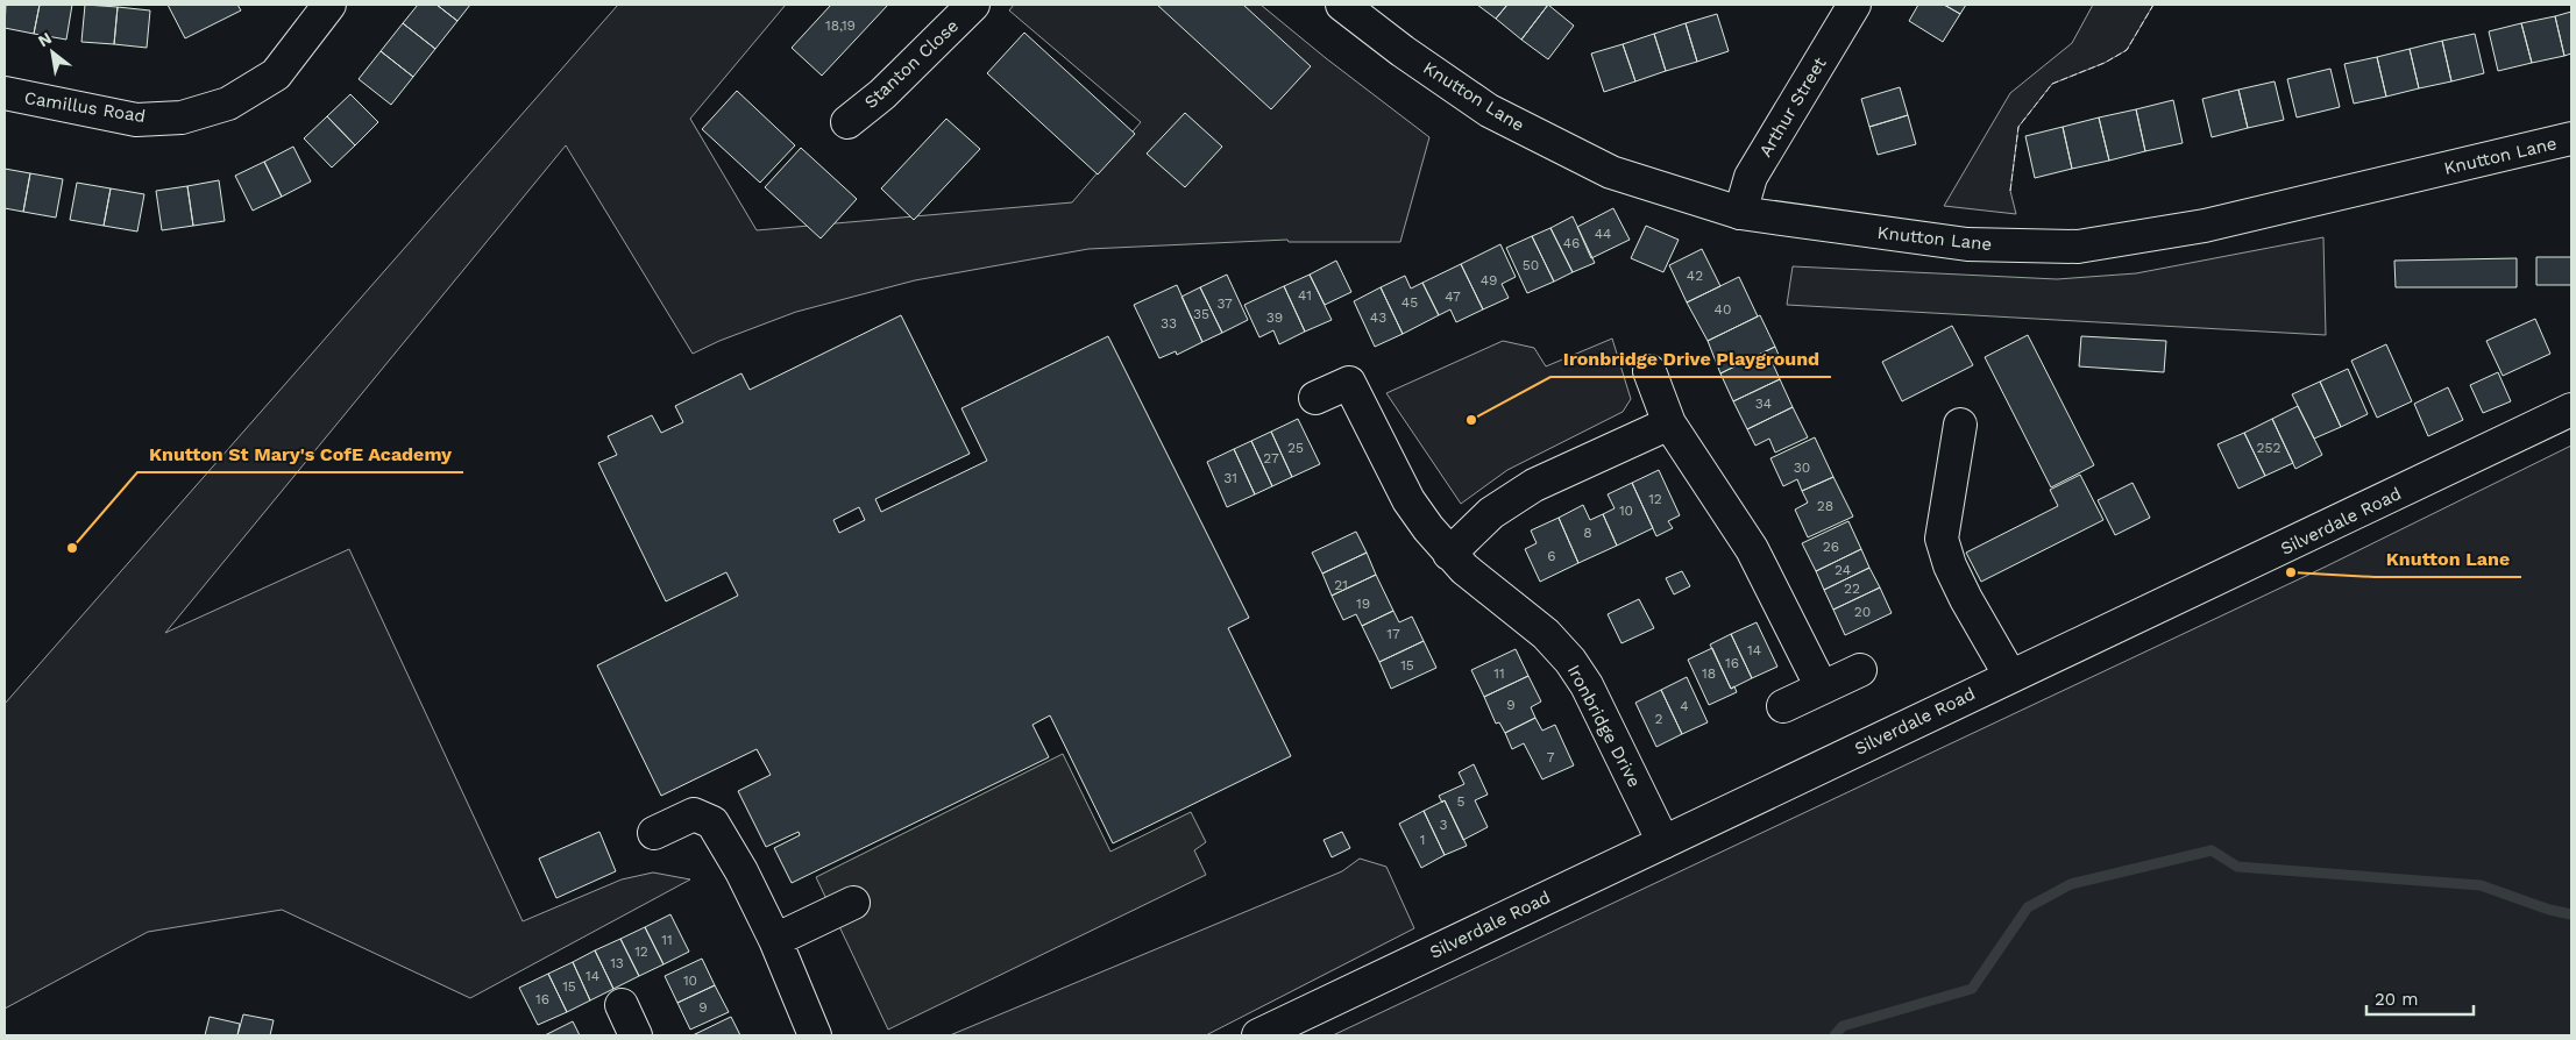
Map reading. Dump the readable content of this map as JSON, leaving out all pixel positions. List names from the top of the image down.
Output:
{
  "streets": {
    "main road": [
      "Stanton Close",
      "Knutton Lane",
      "Camillus Road",
      "Arthur Street",
      "Silverdale Road",
      "Ironbridge Drive"
    ]
  },
  "crossings": [
    ["Knutton Lane", "Arthur Street"],
    ["Silverdale Road", "Ironbridge Drive"]
  ],
  "places": ["Ironbridge Drive Playground", "Knutton St Mary's CofE Academy", "Knutton Lane"],
  "house_numbers": [
    "18,19",
    "44",
    "46",
    "50",
    "42",
    "49",
    "41",
    "47",
    "45",
    "37",
    "40",
    "35",
    "39",
    "43",
    "33",
    "34",
    "25",
    "252",
    "27",
    "30",
    "31",
    "12",
    "28",
    "10",
    "8",
    "26",
    "6",
    "24",
    "21",
    "22",
    "19",
    "20",
    "17",
    "14",
    "16",
    "15",
    "11",
    "18",
    "9",
    "4",
    "2",
    "7",
    "5",
    "3",
    "1",
    "11",
    "12",
    "13",
    "14",
    "10",
    "15",
    "16",
    "9"
  ],
  "scale_bar": "20 m",
  "north": "top left"
}
